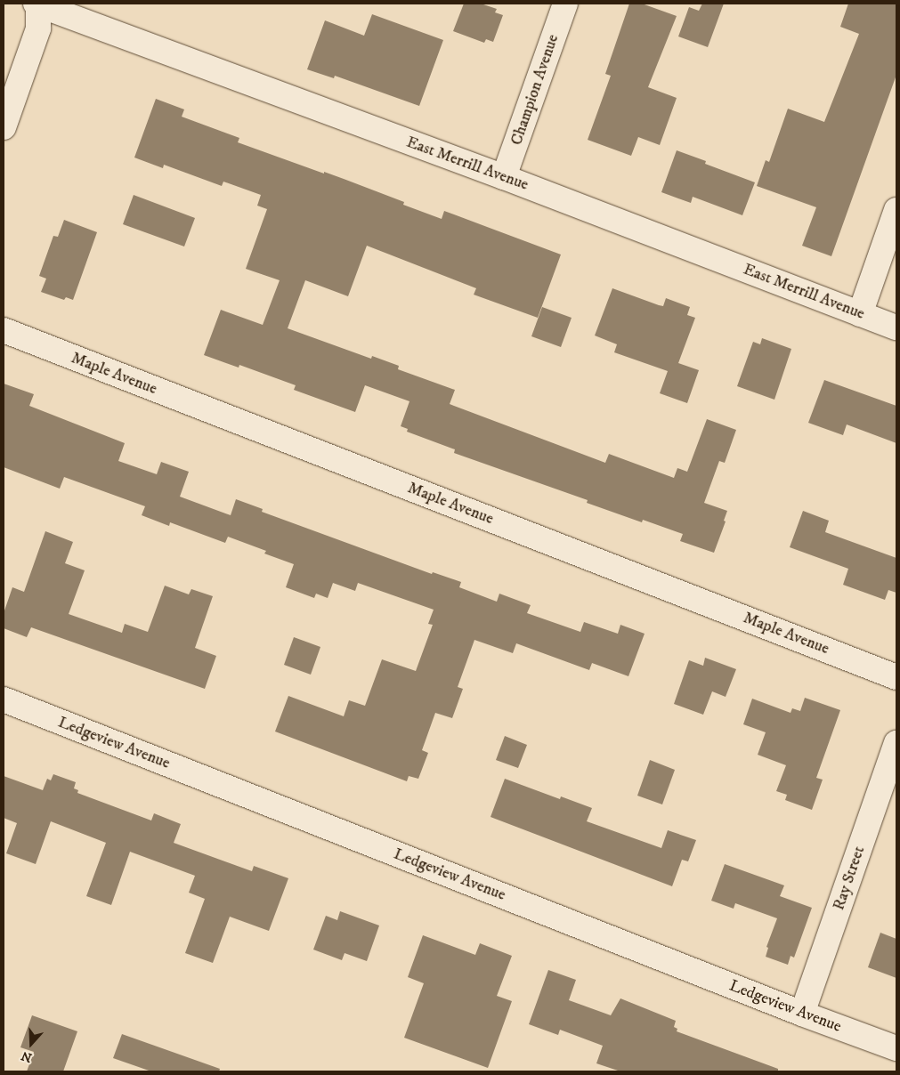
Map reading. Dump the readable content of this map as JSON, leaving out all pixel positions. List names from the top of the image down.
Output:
{
  "streets": {
    "street": [
      "Champion Avenue",
      "East Merrill Avenue",
      "Maple Avenue",
      "Ledgeview Avenue",
      "Ray Street"
    ]
  },
  "crossings": [
    ["Champion Avenue", "East Merrill Avenue"],
    ["Ledgeview Avenue", "Ray Street"]
  ],
  "north": "bottom"
}
